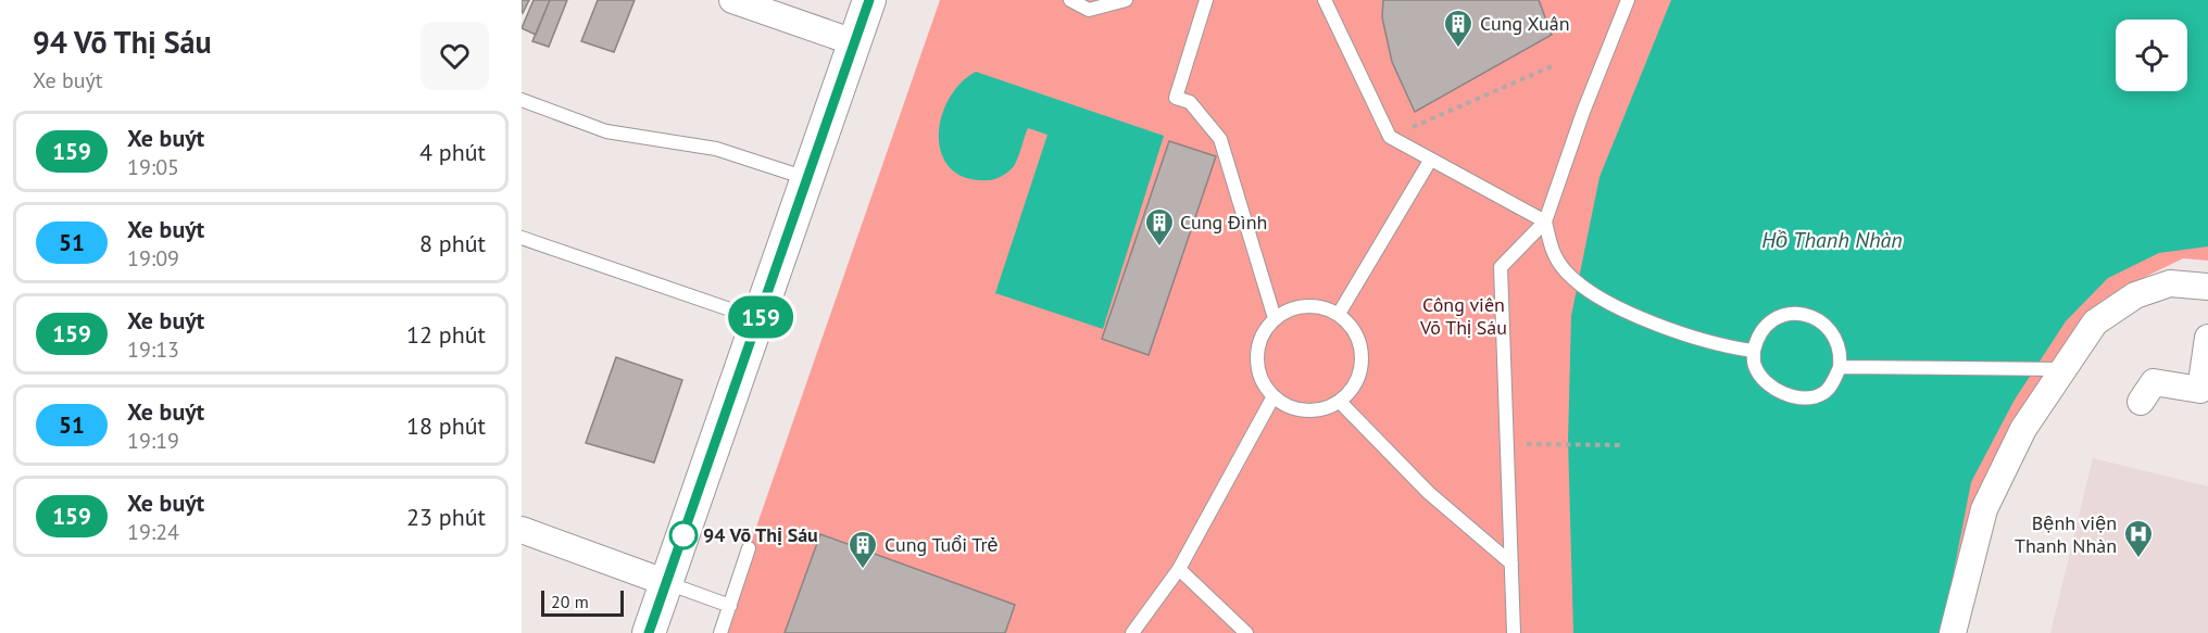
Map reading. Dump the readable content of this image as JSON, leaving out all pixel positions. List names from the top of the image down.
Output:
{
  "water": ["Hồ Thanh Nhàn"],
  "parks": ["Công viên Võ Thị Sáu"],
  "places": {
    "building": ["Cung Xuân", "Cung Đình", "Cung Tuổi Trẻ"],
    "other": ["94 Võ Thị Sáu"],
    "hospital": ["Bệnh viện Thanh Nhàn"]
  },
  "lines": ["bus line 159"],
  "scale_bar": "20 m",
  "page": {
    "heading": ["94 Võ Thị Sáu", "Xe buýt"],
    "on_map": "159",
    "list": [
      {
        "mark": "159",
        "name": "Xe buýt",
        "note": "19:05",
        "value": "4 phút"
      },
      {
        "mark": "51",
        "name": "Xe buýt",
        "note": "19:09",
        "value": "8 phút"
      },
      {
        "mark": "159",
        "name": "Xe buýt",
        "note": "19:13",
        "value": "12 phút"
      },
      {
        "mark": "51",
        "name": "Xe buýt",
        "note": "19:19",
        "value": "18 phút"
      },
      {
        "mark": "159",
        "name": "Xe buýt",
        "note": "19:24",
        "value": "23 phút"
      }
    ],
    "scale": "20 m"
  }
}
